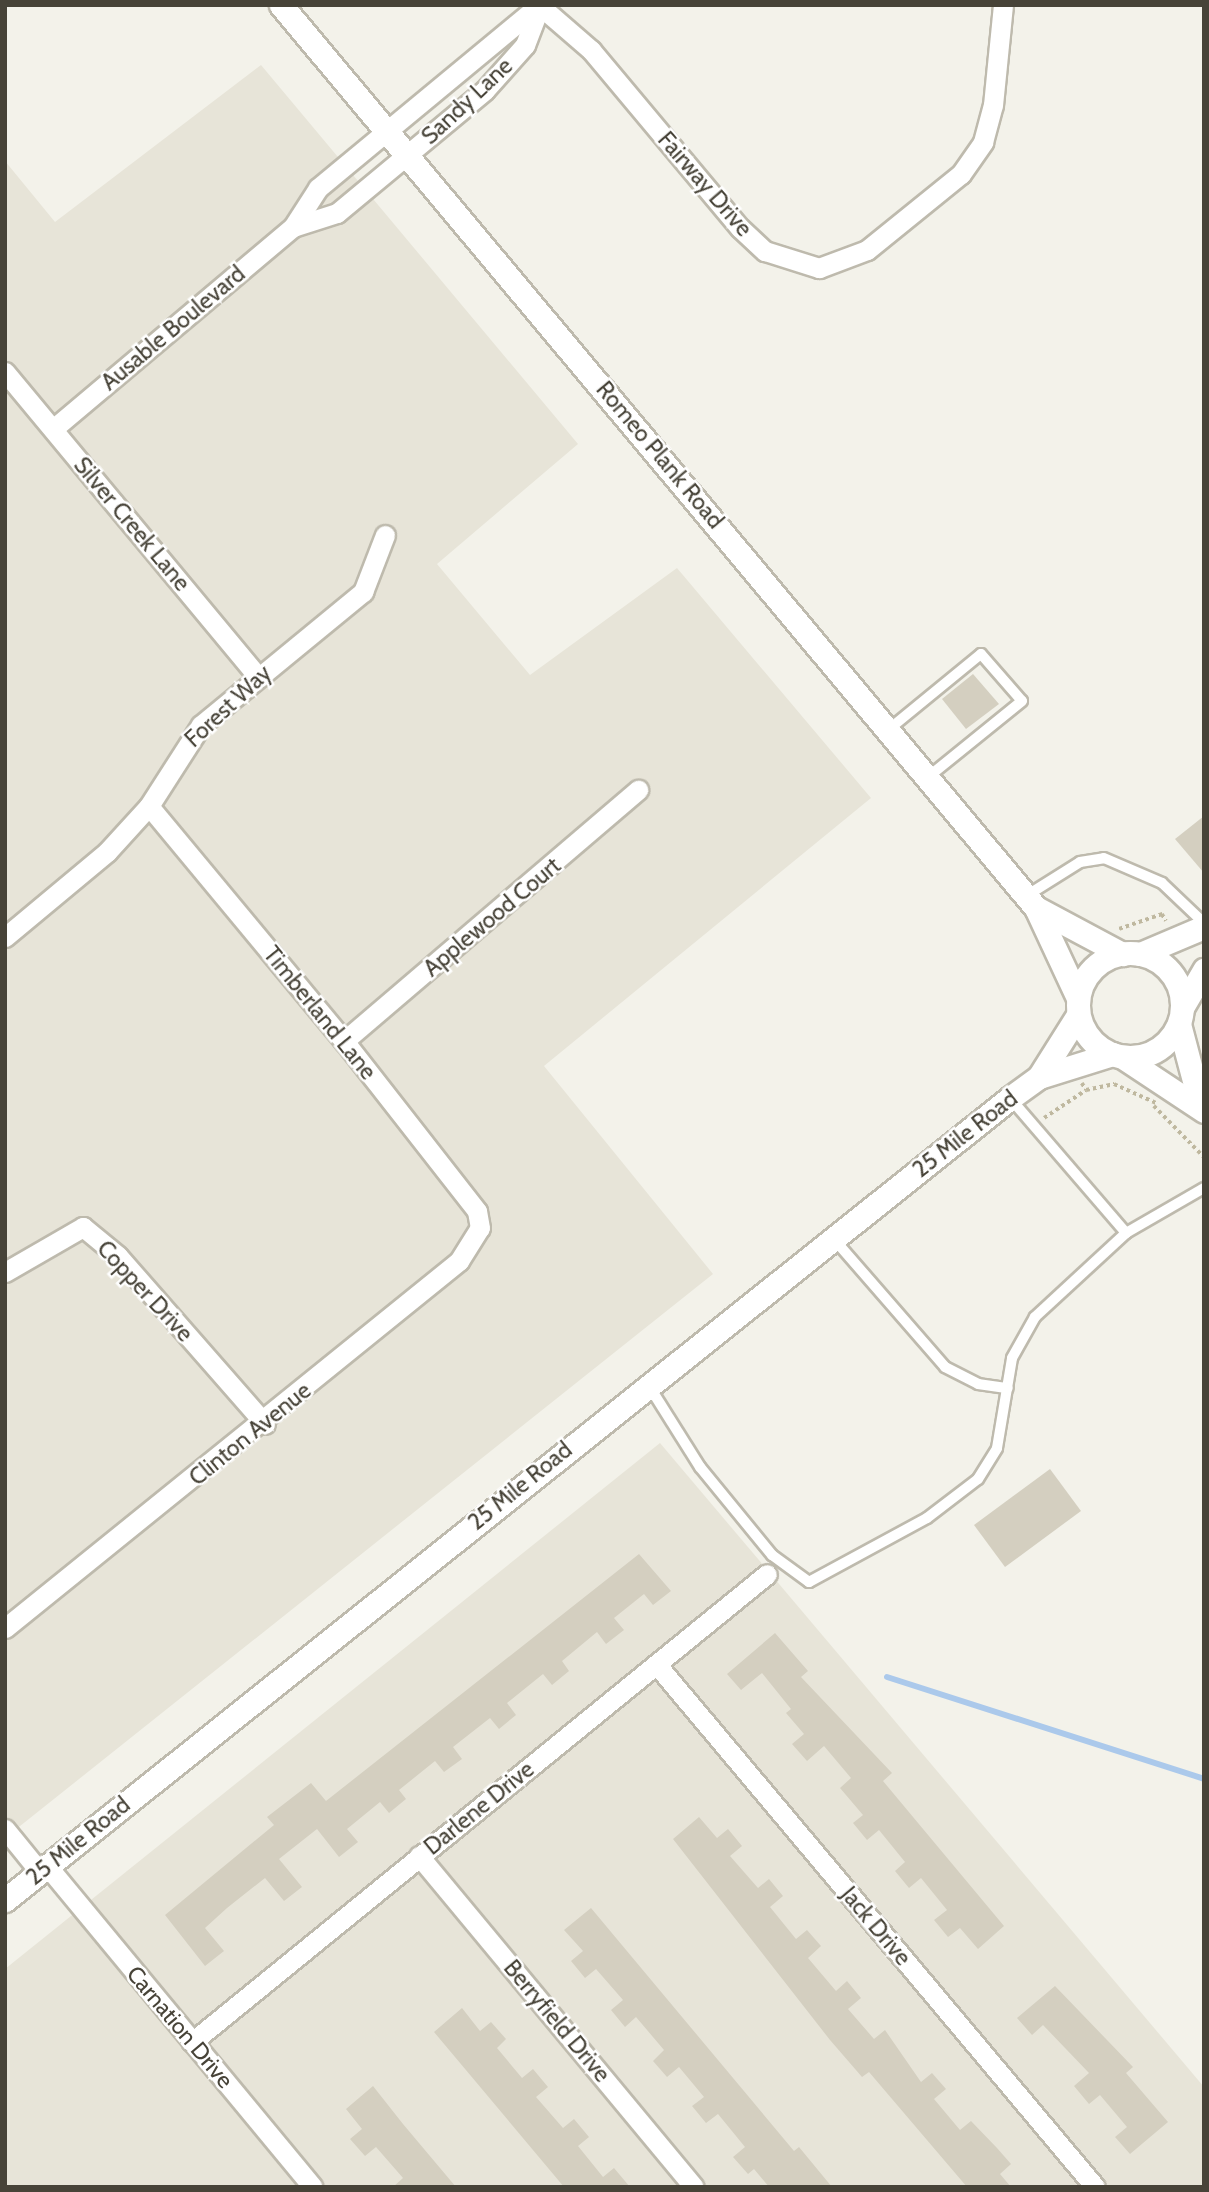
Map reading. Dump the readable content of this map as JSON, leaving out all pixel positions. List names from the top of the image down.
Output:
{
  "streets": {
    "street": [
      "Sandy Lane",
      "Fairway Drive",
      "Ausable Boulevard",
      "Romeo Plank Road",
      "Silver Creek Lane",
      "Forest Way",
      "Applewood Court",
      "Timberland Lane",
      "25 Mile Road",
      "Copper Drive",
      "Clinton Avenue",
      "Darlene Drive",
      "Jack Drive",
      "Berryfield Drive",
      "Carnation Drive"
    ]
  },
  "crossings": [
    ["Sandy Lane", "Fairway Drive"],
    ["Sandy Lane", "Ausable Boulevard"],
    ["Sandy Lane", "Romeo Plank Road"],
    ["Ausable Boulevard", "Romeo Plank Road"],
    ["Ausable Boulevard", "Silver Creek Lane"],
    ["Romeo Plank Road", "25 Mile Road"],
    ["Silver Creek Lane", "Forest Way"],
    ["Forest Way", "Timberland Lane"],
    ["Applewood Court", "Timberland Lane"],
    ["Timberland Lane", "Clinton Avenue"],
    ["25 Mile Road", "Carnation Drive"],
    ["Copper Drive", "Clinton Avenue"],
    ["Darlene Drive", "Jack Drive"],
    ["Darlene Drive", "Berryfield Drive"],
    ["Darlene Drive", "Carnation Drive"]
  ]
}
